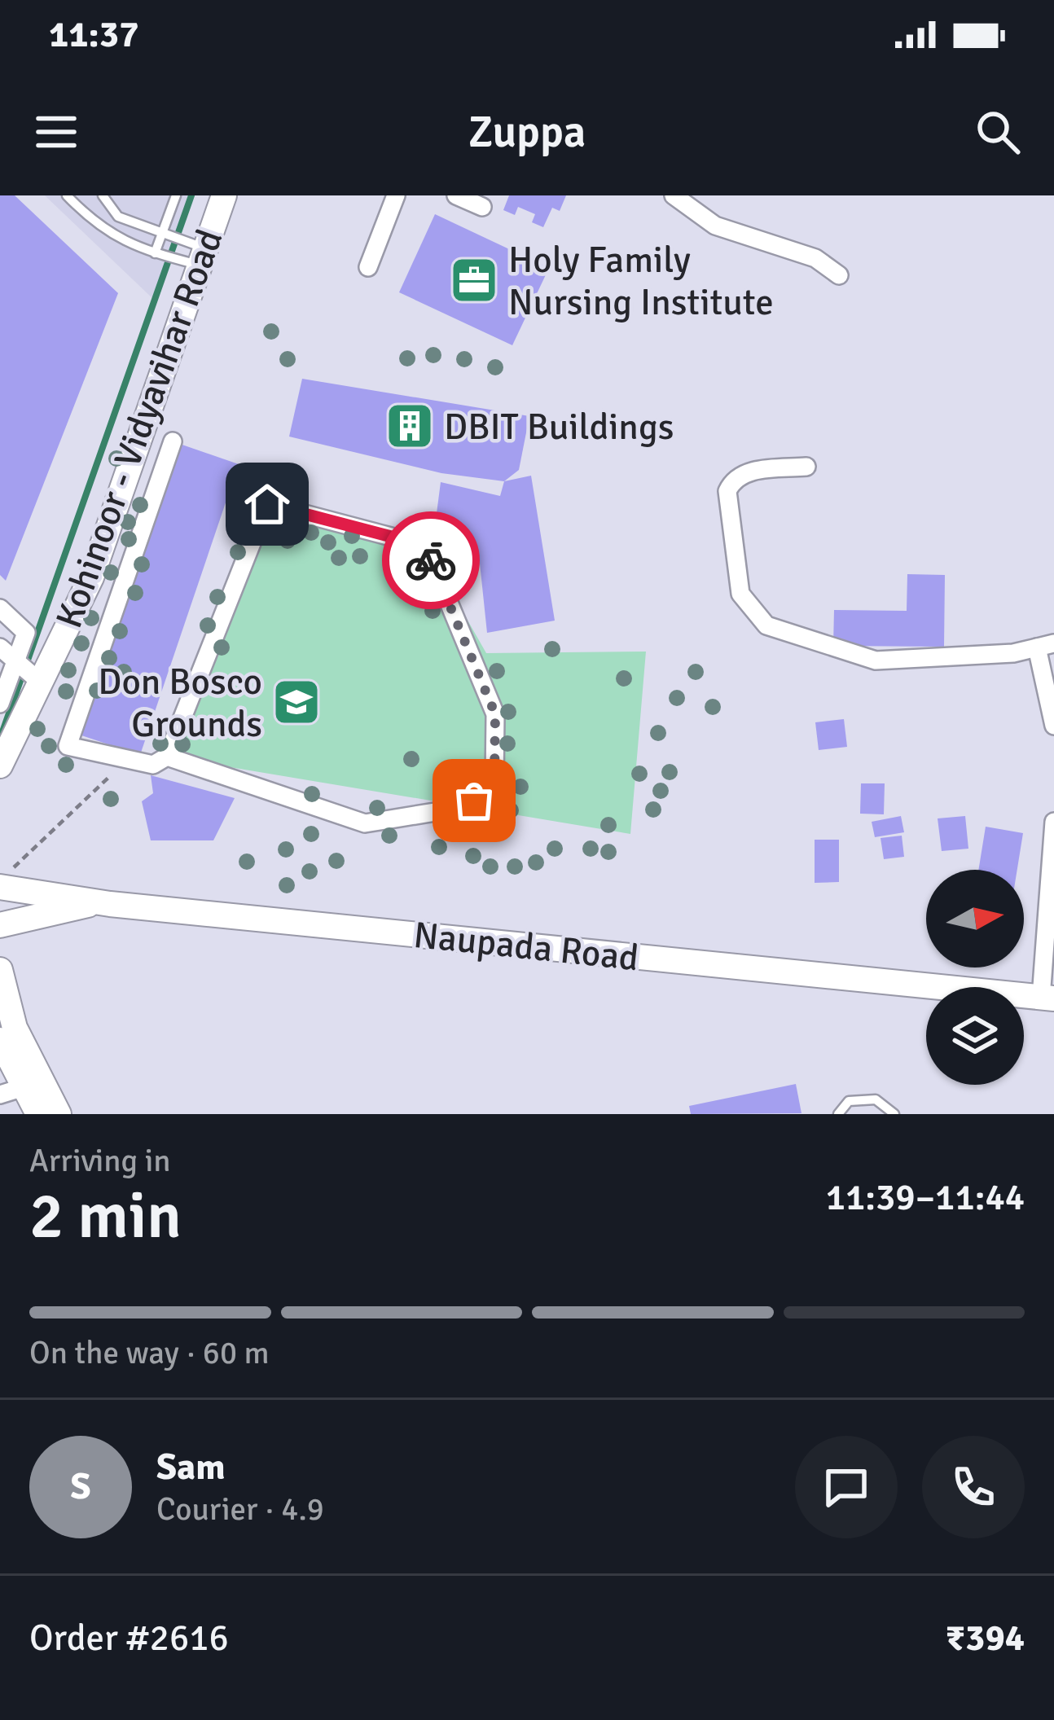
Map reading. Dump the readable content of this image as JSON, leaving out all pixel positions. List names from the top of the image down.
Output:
{
  "streets": {
    "street": ["Kohinoor - Vidyavihar Road", "Naupada Road"]
  },
  "places": {
    "office": ["Holy Family Nursing Institute"],
    "building": ["DBIT Buildings"],
    "school or university": ["Don Bosco Grounds"]
  },
  "north": "right",
  "page": {
    "status": "11:37",
    "header": "Zuppa",
    "heading": ["2 min", "Arriving in", "11:39–11:44"],
    "panel": [
      "Sam",
      "Courier · 4.9",
      "Order #2616",
      "₹394"
    ],
    "bar": "On the way · 60 m",
    "round": "S"
  }
}
